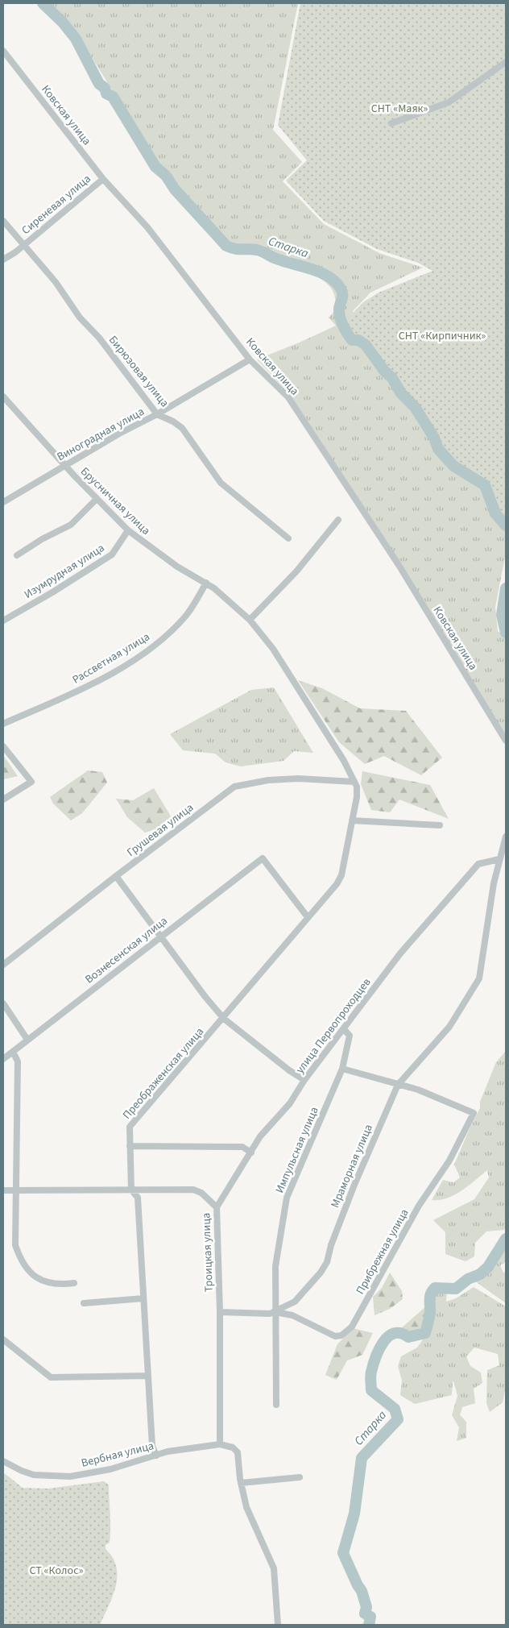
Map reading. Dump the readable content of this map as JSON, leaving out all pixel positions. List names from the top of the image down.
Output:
{
  "streets": {
    "street": [
      "Ковская улица",
      "Сиреневая улица",
      "Бирюзовая улица",
      "Виноградная улица",
      "Брусничная улица",
      "Изумрудная улица",
      "Рассветная улица",
      "Грушевая улица",
      "Вознесенская улица",
      "улица Первопроходцев",
      "Преображенская улица",
      "Импульсная улица",
      "Мраморная улица",
      "Прибрежная улица",
      "Троицкая улица",
      "Вербная улица"
    ]
  },
  "crossings": [
    ["Ковская улица", "Сиреневая улица"],
    ["Ковская улица", "Виноградная улица"],
    ["Сиреневая улица", "Бирюзовая улица"],
    ["Бирюзовая улица", "Виноградная улица"],
    ["Виноградная улица", "Брусничная улица"],
    ["Брусничная улица", "Изумрудная улица"],
    ["Брусничная улица", "Рассветная улица"],
    ["Брусничная улица", "Грушевая улица"],
    ["Брусничная улица", "Преображенская улица"],
    ["Грушевая улица", "Преображенская улица"],
    ["Вознесенская улица", "Преображенская улица"],
    ["улица Первопроходцев", "Импульсная улица"],
    ["улица Первопроходцев", "Мраморная улица"],
    ["улица Первопроходцев", "Троицкая улица"],
    ["Преображенская улица", "Троицкая улица"],
    ["Преображенская улица", "Вербная улица"],
    ["Импульсная улица", "Мраморная улица"],
    ["Импульсная улица", "Прибрежная улица"],
    ["Мраморная улица", "Прибрежная улица"],
    ["Мраморная улица", "Троицкая улица"],
    ["Троицкая улица", "Вербная улица"]
  ],
  "water": ["Старка"],
  "parks": ["СНТ «Маяк»", "СНТ «Кирпичник»", "СТ «Колос»"]
}
